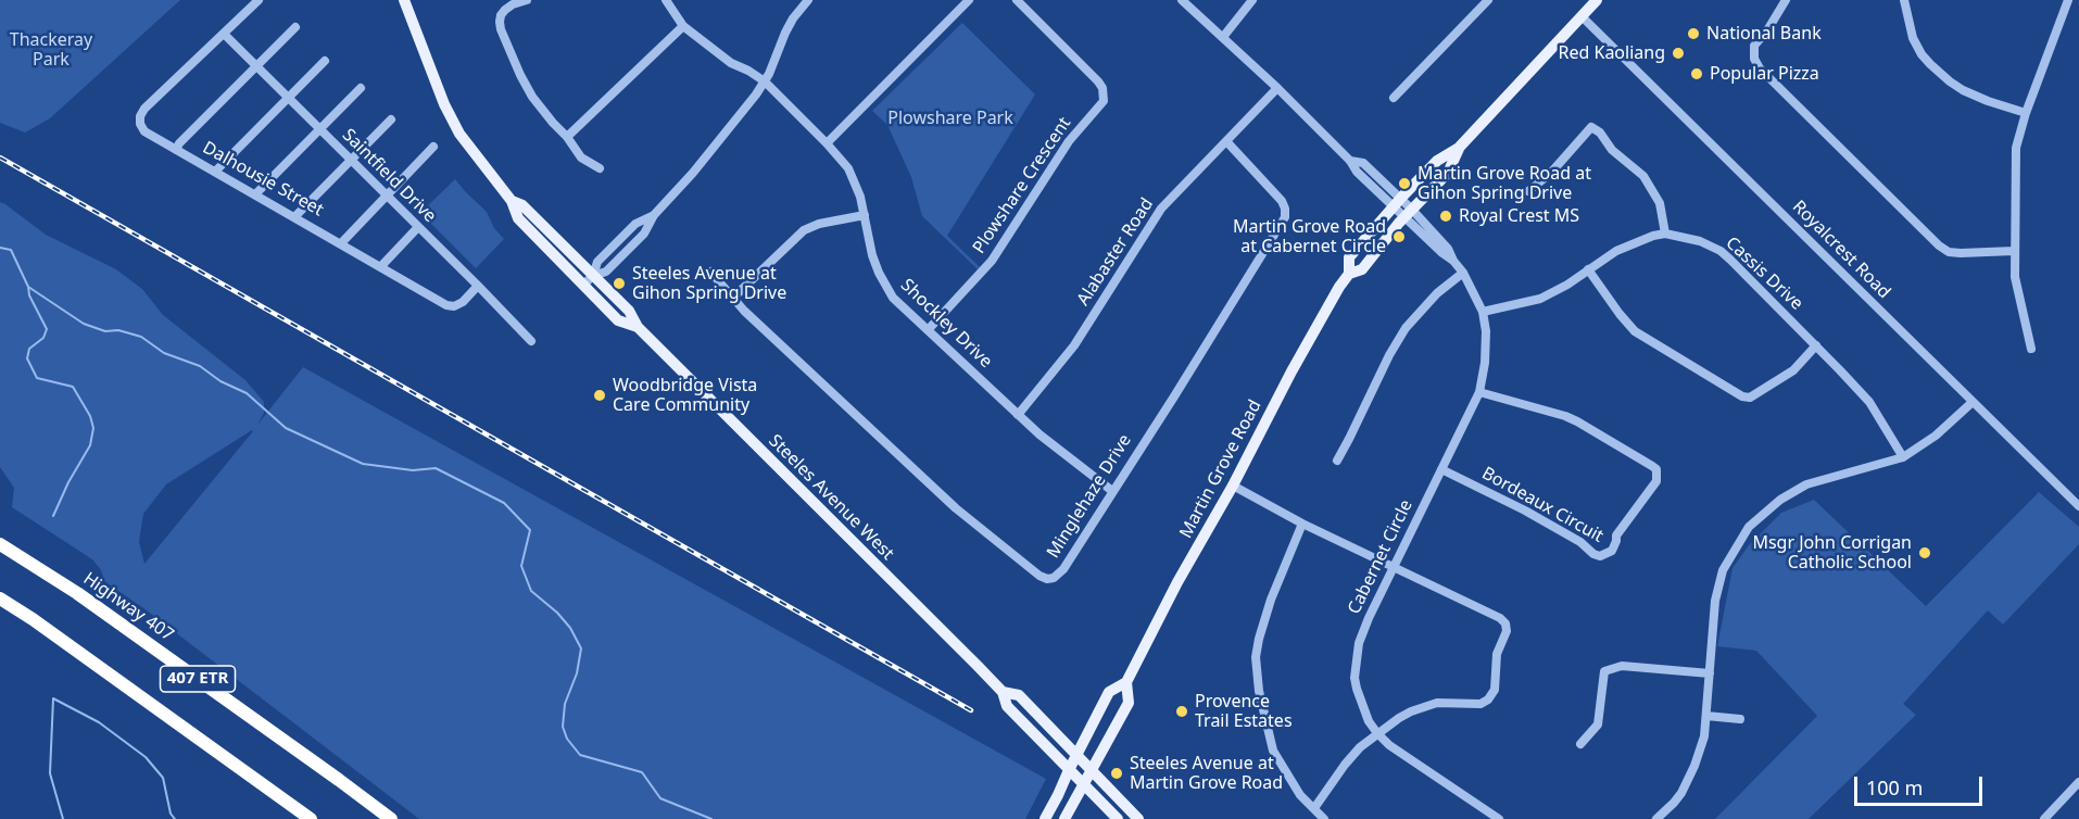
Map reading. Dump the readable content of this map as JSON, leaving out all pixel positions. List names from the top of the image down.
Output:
{
  "streets": {
    "highway": ["Highway 407", "407 ETR"],
    "main road": ["Martin Grove Road", "Steeles Avenue West"],
    "street": [
      "Saintfield Drive",
      "Dalhousie Street",
      "Plowshare Crescent",
      "Royalcrest Road",
      "Alabaster Road",
      "Cassis Drive",
      "Shockley Drive",
      "Minglehaze Drive",
      "Bordeaux Circuit",
      "Cabernet Circle"
    ]
  },
  "crossings": [
    ["Saintfield Drive", "Dalhousie Street"],
    ["Plowshare Crescent", "Shockley Drive"],
    ["Royalcrest Road", "Martin Grove Road"],
    ["Alabaster Road", "Shockley Drive"],
    ["Alabaster Road", "Minglehaze Drive"],
    ["Alabaster Road", "Cabernet Circle"],
    ["Shockley Drive", "Minglehaze Drive"],
    ["Martin Grove Road", "Steeles Avenue West"],
    ["Martin Grove Road", "Cabernet Circle"],
    ["Bordeaux Circuit", "Cabernet Circle"]
  ],
  "parks": ["Thackeray Park", "Plowshare Park"],
  "places": [
    "National Bank",
    "Red Kaoliang",
    "Popular Pizza",
    "Martin Grove Road at Gihon Spring Drive",
    "Royal Crest MS",
    "Martin Grove Road at Cabernet Circle",
    "Steeles Avenue at Gihon Spring Drive",
    "Woodbridge Vista Care Community",
    "Msgr John Corrigan Catholic School",
    "Provence Trail Estates",
    "Steeles Avenue at Martin Grove Road"
  ],
  "scale_bar": "100 m"
}
